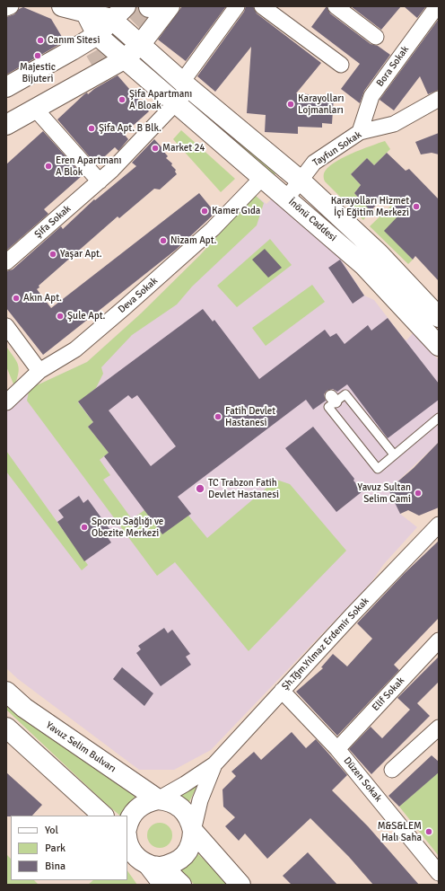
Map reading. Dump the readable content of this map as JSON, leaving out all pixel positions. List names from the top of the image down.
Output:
{
  "streets": {
    "main road": ["İnönü Caddesi", "Yavuz Selim Bulvarı"],
    "street": [
      "Bora Sokak",
      "Tayfun Sokak",
      "Şifa Sokak",
      "Deva Sokak",
      "Şh.Tğm.Yılmaz Erdemir Sokak",
      "Elif Sokak",
      "Düzen Sokak"
    ]
  },
  "crossings": [
    ["Bora Sokak", "Tayfun Sokak"],
    ["Tayfun Sokak", "İnönü Caddesi"],
    ["İnönü Caddesi", "Şifa Sokak"],
    ["İnönü Caddesi", "Deva Sokak"],
    ["Şh.Tğm.Yılmaz Erdemir Sokak", "Yavuz Selim Bulvarı"],
    ["Şh.Tğm.Yılmaz Erdemir Sokak", "Düzen Sokak"],
    ["Elif Sokak", "Düzen Sokak"]
  ],
  "places": [
    "Canım Sitesi",
    "Majestic Bijuteri",
    "Şifa Apartmanı A Bloak",
    "Karayolları Lojmanları",
    "Şifa Apt. B Blk.",
    "Market 24",
    "Eren Apartmanı A Blok",
    "Karayolları Hizmet İçi Eğitim Merkezi",
    "Kamer Gıda",
    "Nizam Apt.",
    "Yaşar Apt.",
    "Akın Apt.",
    "Şule Apt.",
    "Fatih Devlet Hastanesi",
    "TC Trabzon Fatih Devlet Hastanesi",
    "Yavuz Sultan Selim Cami",
    "Sporcu Sağlığı ve Obezite Merkezi",
    "M&S&LEM Halı Saha"
  ],
  "legend": ["Yol", "Park", "Bina"]
}
